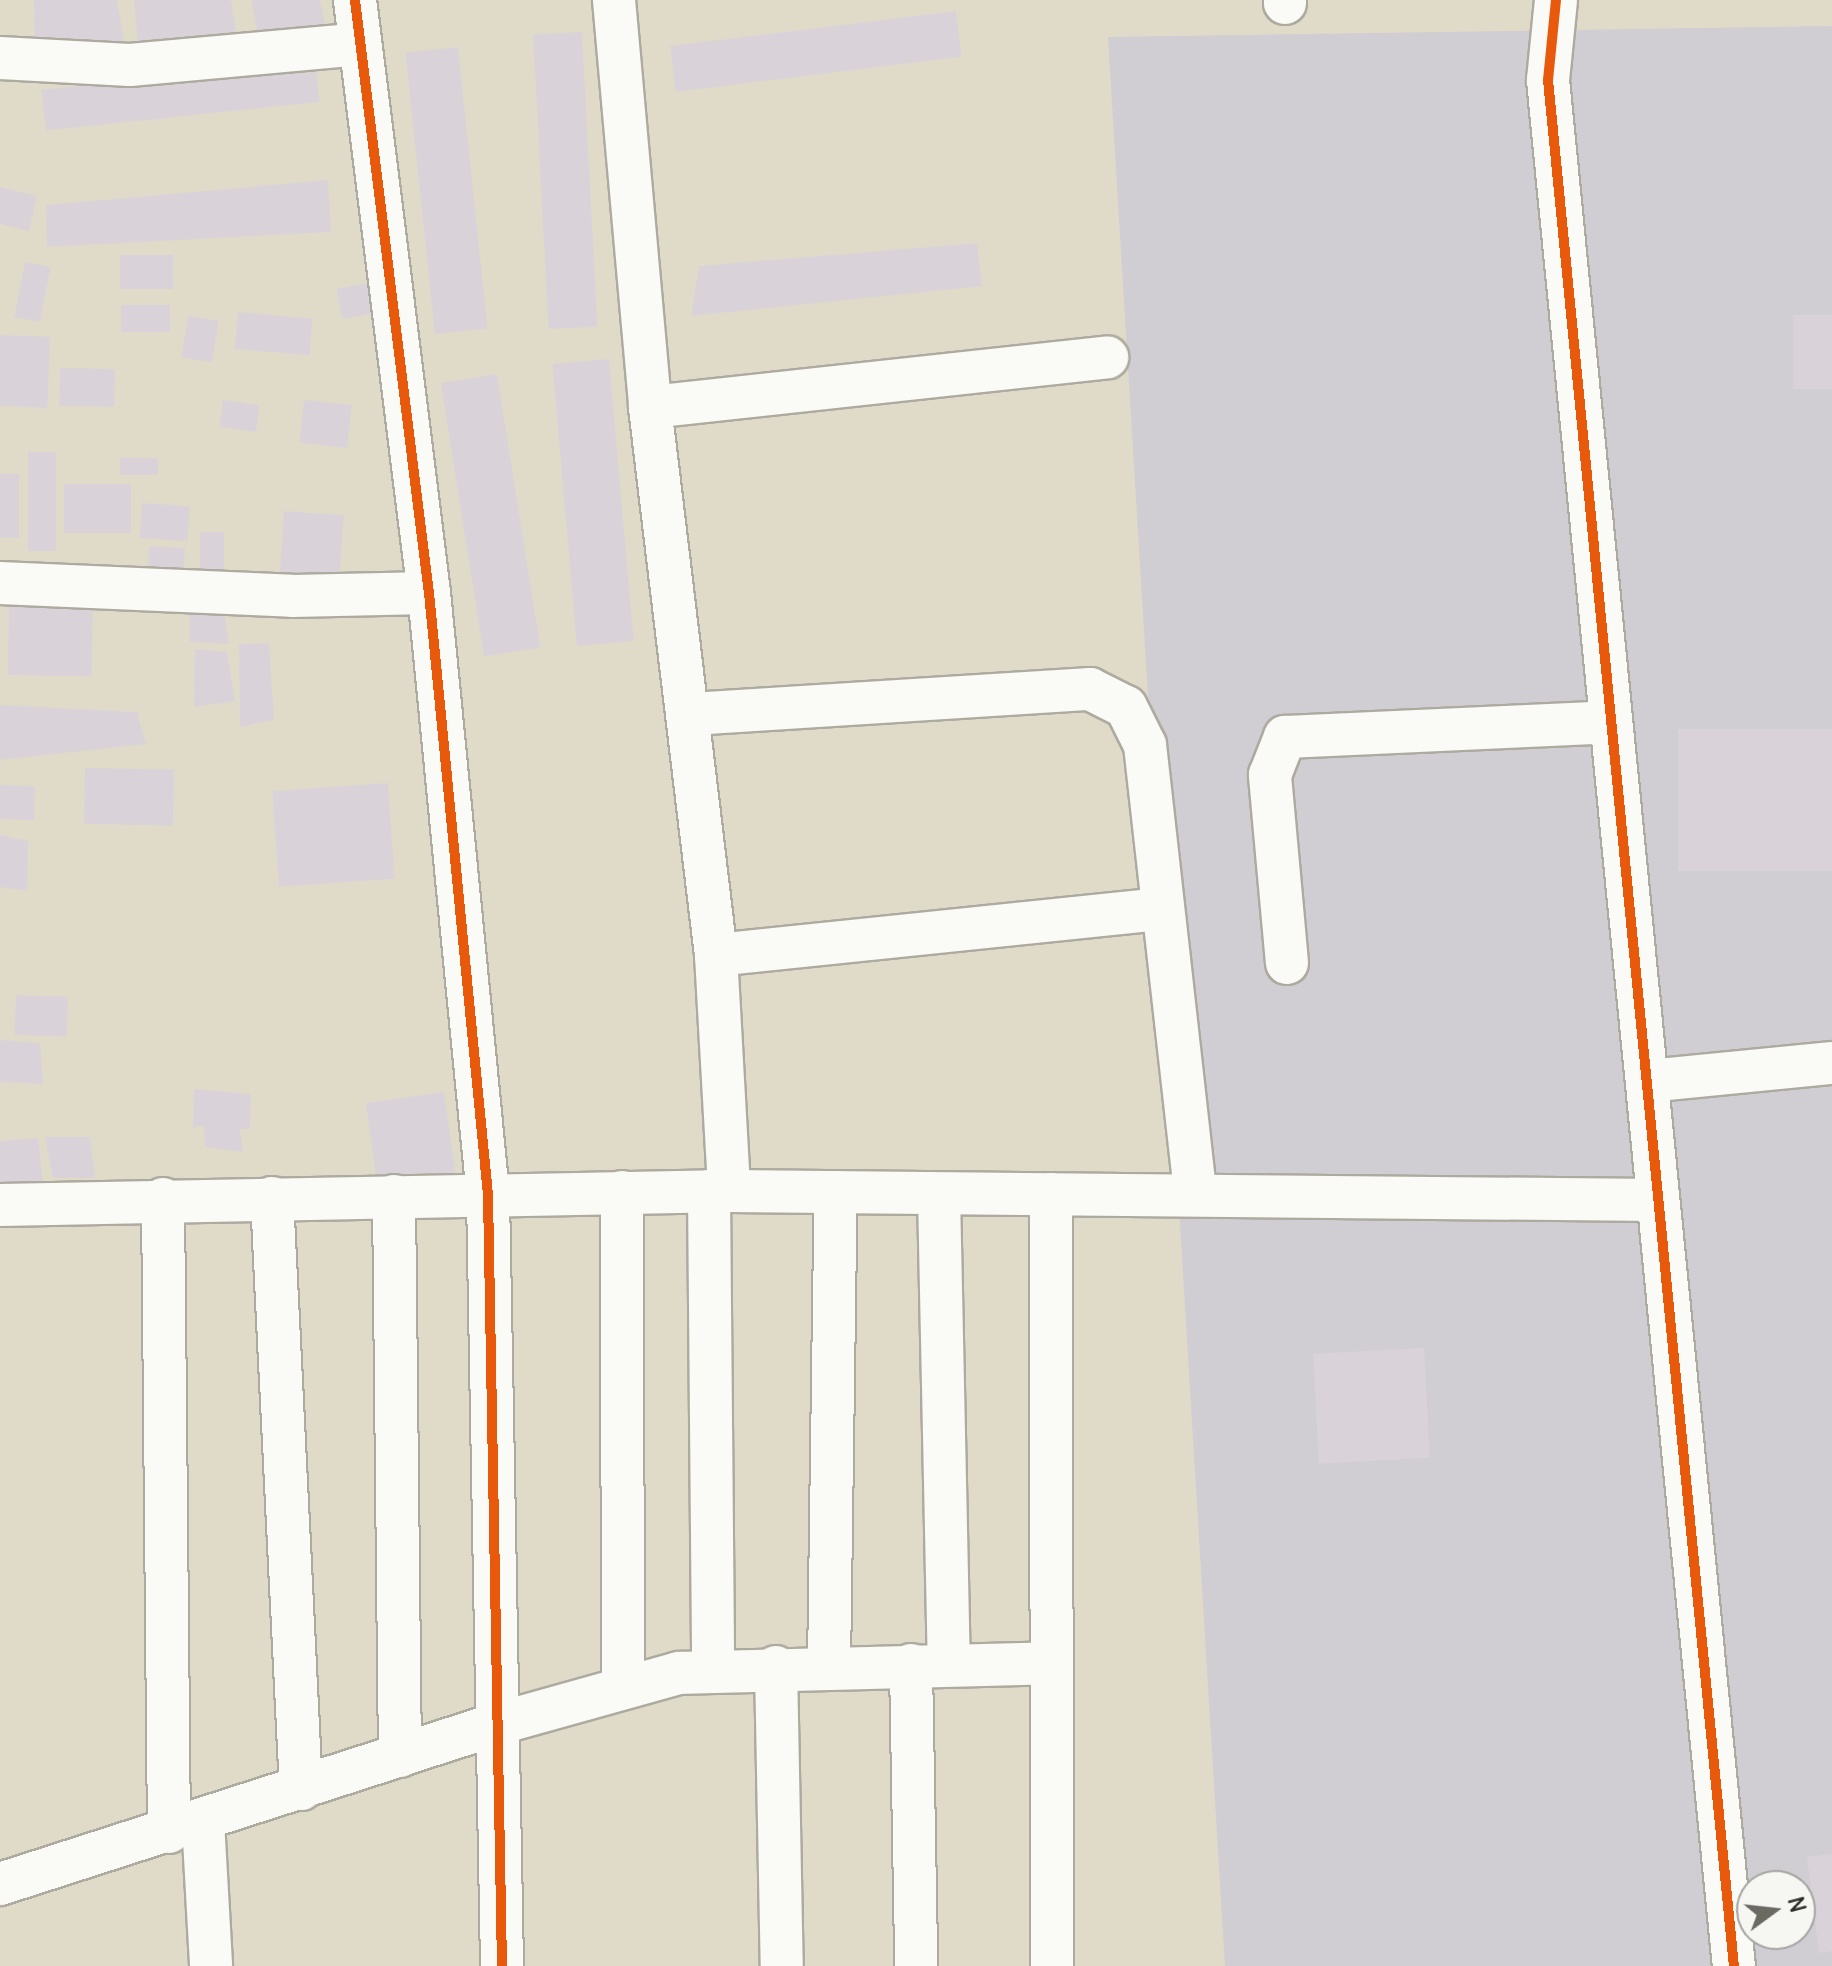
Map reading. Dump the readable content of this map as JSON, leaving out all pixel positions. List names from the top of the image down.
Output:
{
  "north": "right"
}
